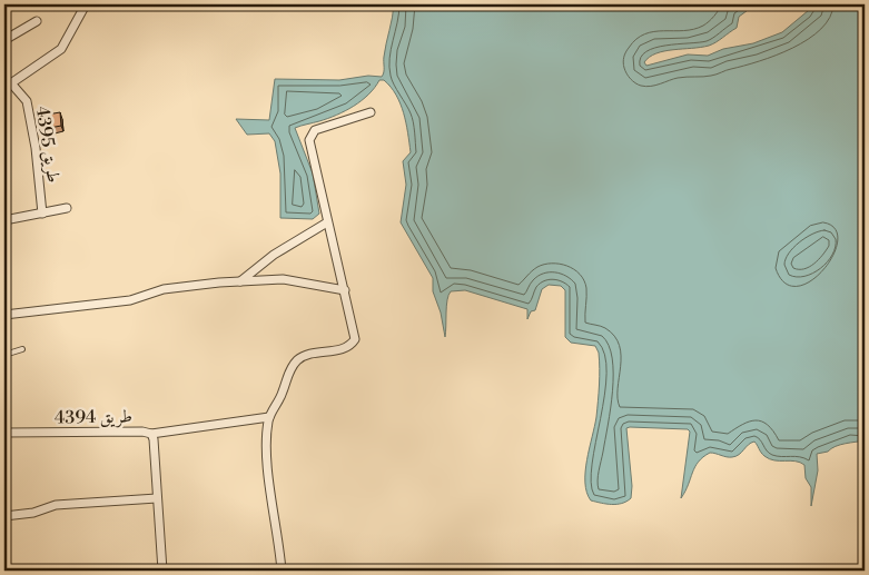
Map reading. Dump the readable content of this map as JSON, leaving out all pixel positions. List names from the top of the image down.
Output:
{
  "streets": {
    "street": ["طريق 4395", "طريق 4394"]
  }
}
